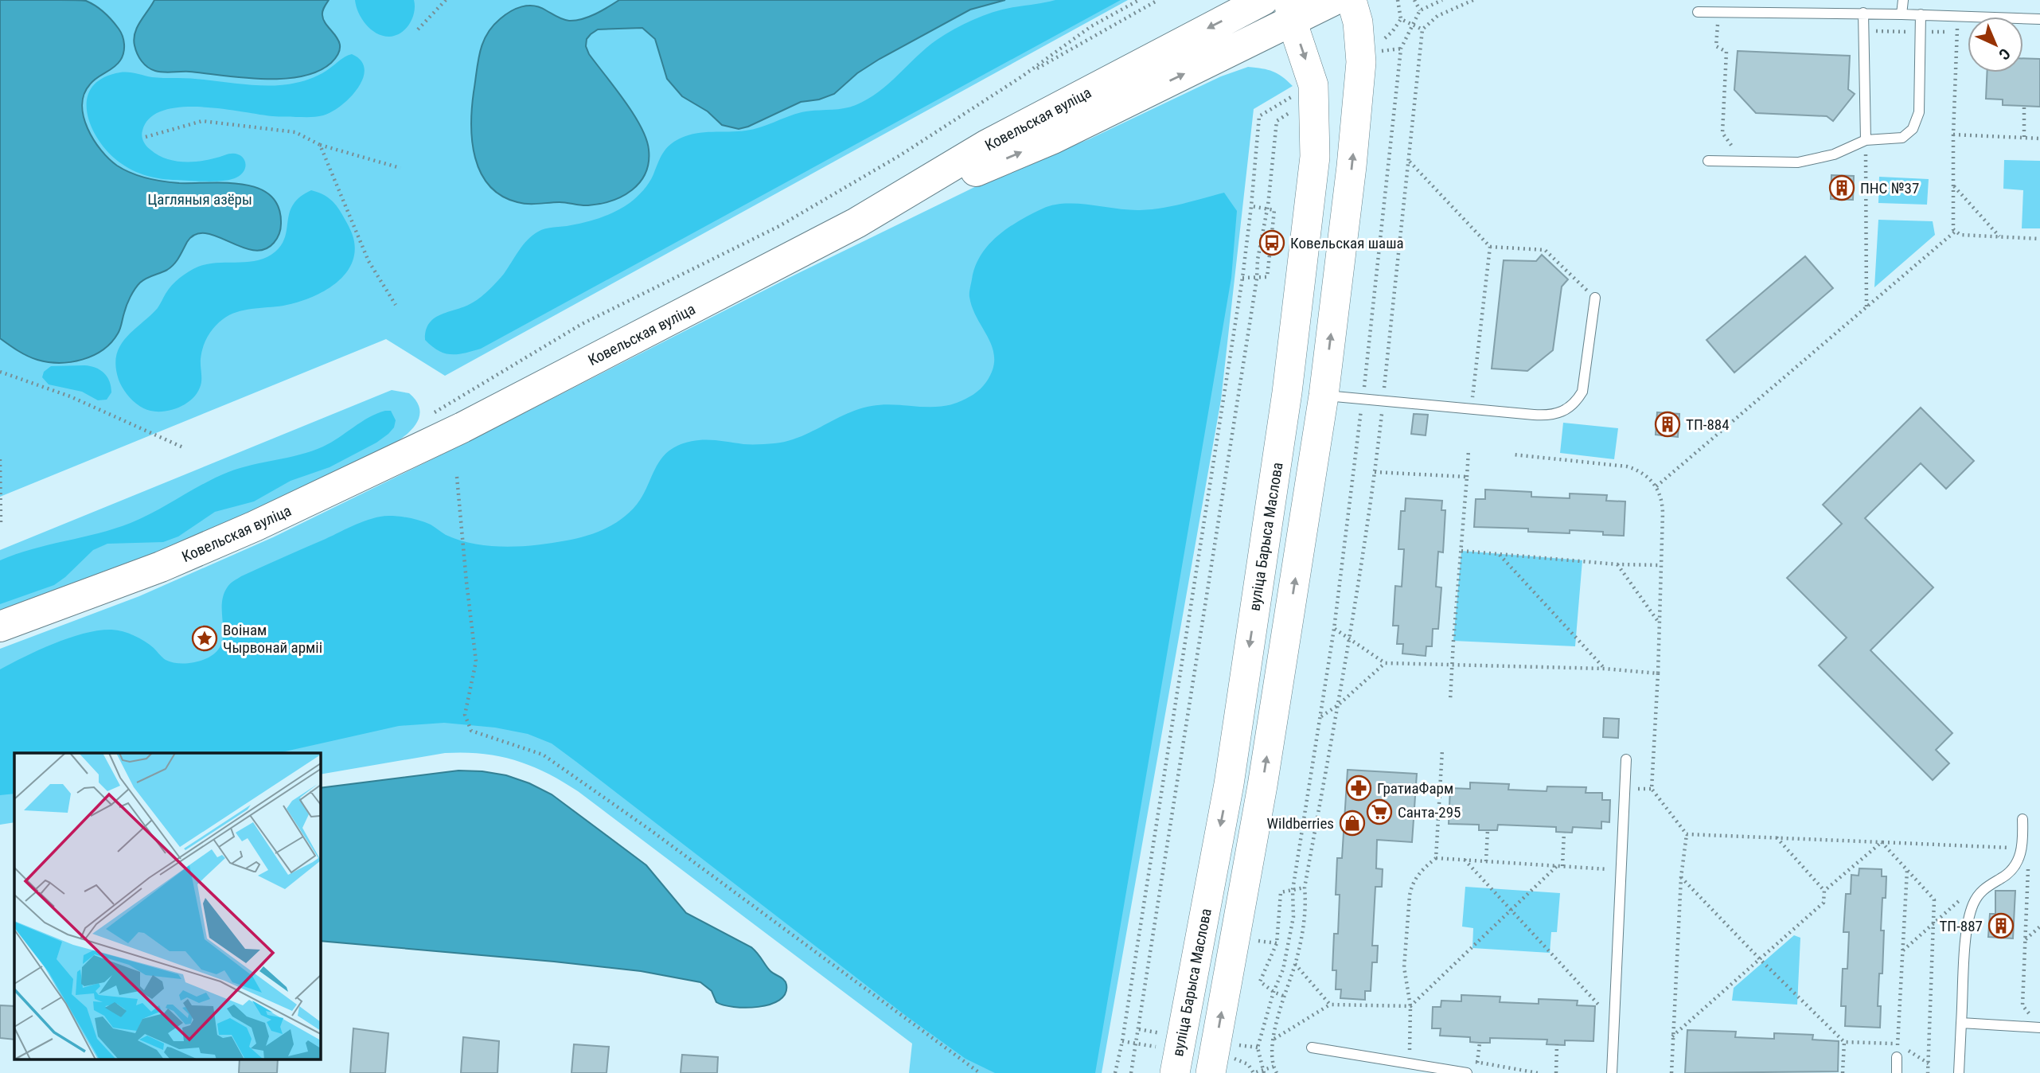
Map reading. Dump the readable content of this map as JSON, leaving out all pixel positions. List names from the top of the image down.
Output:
{
  "streets": {
    "highway": ["Ковельская вуліца"],
    "main road": ["вуліца Барыса Маслова"]
  },
  "parks": ["Цагляныя азёры"],
  "places": {
    "building": ["ПНС №37", "ТП-884", "ТП-887"],
    "bus stop": ["Ковельская шаша"],
    "place": ["Воінам Чырвонай арміі"],
    "pharmacy": ["ГратиаФарм"],
    "supermarket": ["Санта-295"],
    "shop": ["Wildberries"]
  },
  "north": "bottom right"
}
